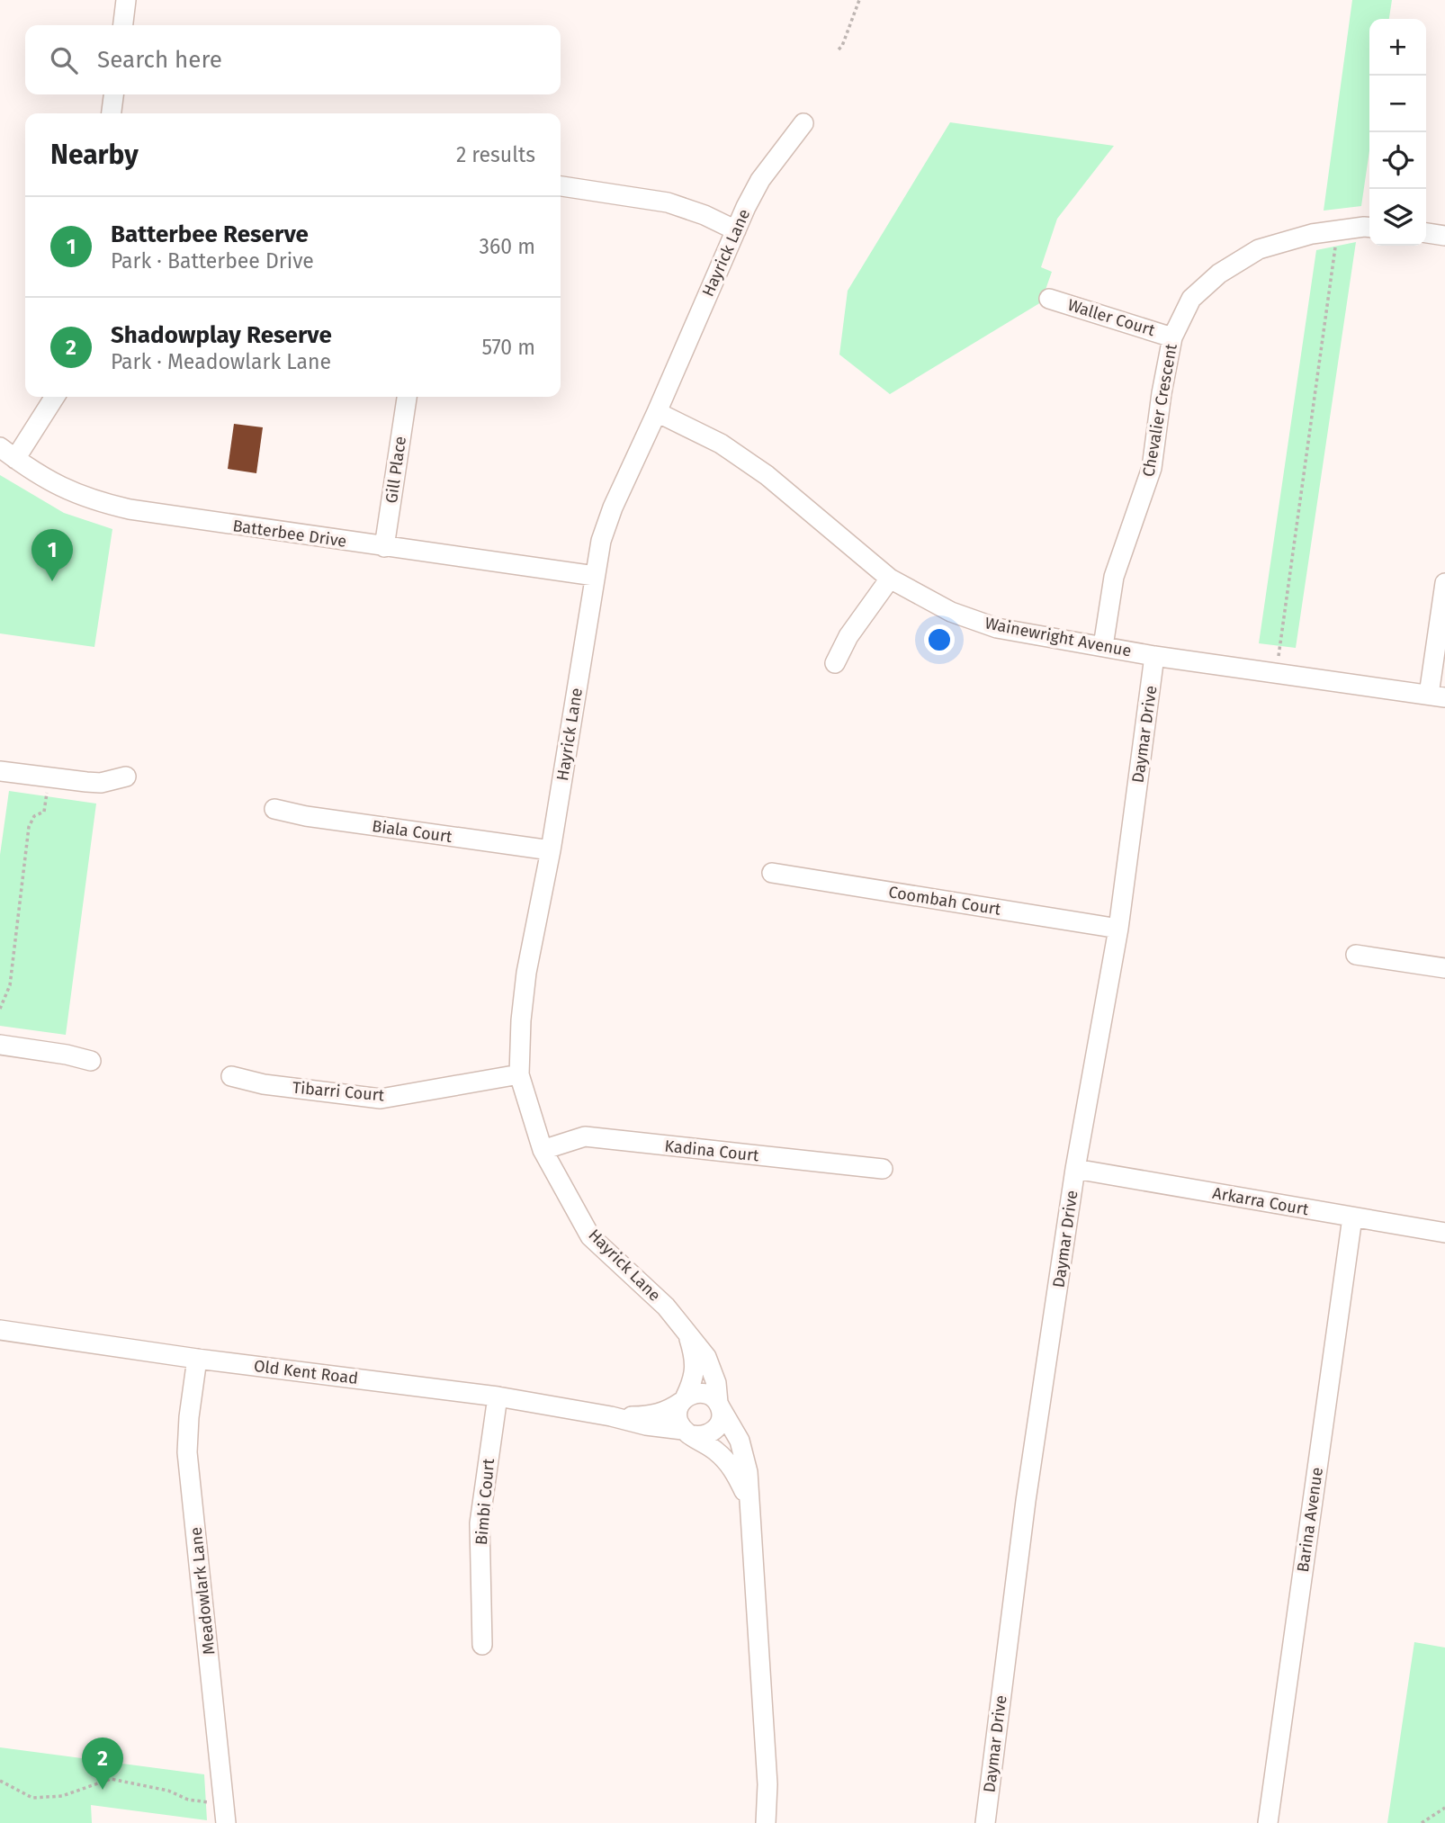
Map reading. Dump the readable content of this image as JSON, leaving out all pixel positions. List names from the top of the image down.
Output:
{
  "streets": {
    "street": [
      "Hayrick Lane",
      "Waller Court",
      "Chevalier Crescent",
      "Gill Place",
      "Batterbee Drive",
      "Wainewright Avenue",
      "Daymar Drive",
      "Biala Court",
      "Coombah Court",
      "Tibarri Court",
      "Kadina Court",
      "Arkarra Court",
      "Old Kent Road",
      "Bimbi Court",
      "Barina Avenue",
      "Meadowlark Lane"
    ]
  },
  "crossings": [
    ["Hayrick Lane", "Batterbee Drive"],
    ["Hayrick Lane", "Wainewright Avenue"],
    ["Hayrick Lane", "Biala Court"],
    ["Hayrick Lane", "Tibarri Court"],
    ["Hayrick Lane", "Kadina Court"],
    ["Hayrick Lane", "Old Kent Road"],
    ["Waller Court", "Chevalier Crescent"],
    ["Chevalier Crescent", "Wainewright Avenue"],
    ["Gill Place", "Batterbee Drive"],
    ["Wainewright Avenue", "Daymar Drive"],
    ["Daymar Drive", "Coombah Court"],
    ["Daymar Drive", "Arkarra Court"],
    ["Arkarra Court", "Barina Avenue"],
    ["Old Kent Road", "Bimbi Court"],
    ["Old Kent Road", "Meadowlark Lane"]
  ],
  "page": {
    "map_buttons": ["+", "−"],
    "search": "Search here",
    "heading": ["Nearby", "2 results"],
    "list": [
      {
        "mark": "1",
        "name": "Batterbee Reserve",
        "note": "Park · Batterbee Drive",
        "value": "360 m"
      },
      {
        "mark": "2",
        "name": "Shadowplay Reserve",
        "note": "Park · Meadowlark Lane",
        "value": "570 m"
      }
    ],
    "pins": ["1", "2"]
  }
}
